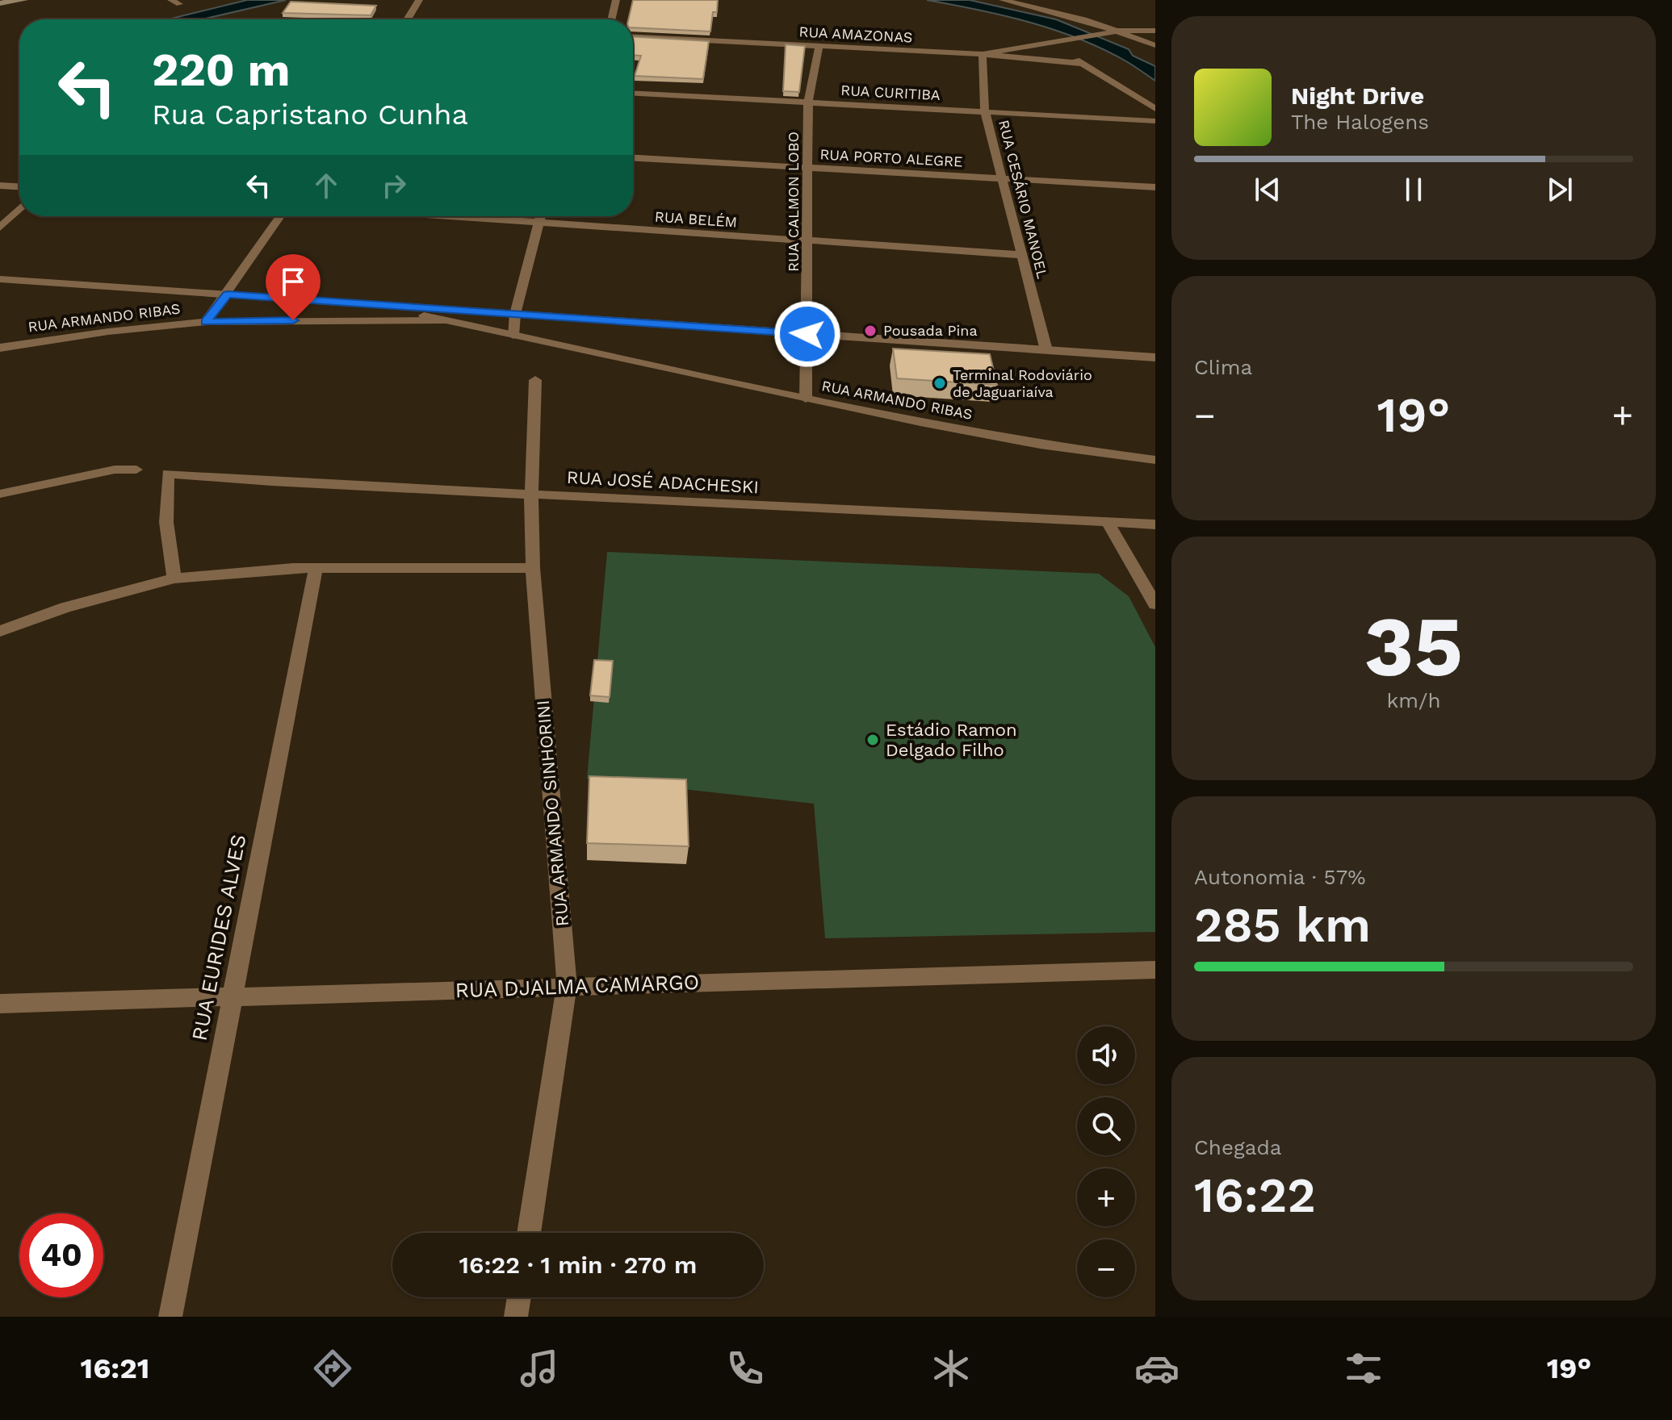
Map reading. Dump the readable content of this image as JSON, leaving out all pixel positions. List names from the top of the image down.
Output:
{
  "streets": {
    "street": [
      "RUA AMAZONAS",
      "RUA CURITIBA",
      "RUA PORTO ALEGRE",
      "RUA CESÁRIO MANOEL",
      "RUA CALMON LOBO",
      "RUA BELÉM",
      "RUA ARMANDO RIBAS",
      "RUA JOSÉ ADACHESKI",
      "RUA ARMANDO SINHORINI",
      "RUA EURIDES ALVES",
      "RUA DJALMA CAMARGO"
    ]
  },
  "crossings": [
    ["RUA AMAZONAS", "RUA CESÁRIO MANOEL"],
    ["RUA AMAZONAS", "RUA CALMON LOBO"],
    ["RUA CURITIBA", "RUA CESÁRIO MANOEL"],
    ["RUA CURITIBA", "RUA CALMON LOBO"],
    ["RUA PORTO ALEGRE", "RUA CESÁRIO MANOEL"],
    ["RUA PORTO ALEGRE", "RUA CALMON LOBO"],
    ["RUA CESÁRIO MANOEL", "RUA BELÉM"],
    ["RUA CALMON LOBO", "RUA BELÉM"],
    ["RUA CALMON LOBO", "RUA ARMANDO RIBAS"],
    ["RUA JOSÉ ADACHESKI", "RUA ARMANDO SINHORINI"],
    ["RUA ARMANDO SINHORINI", "RUA DJALMA CAMARGO"],
    ["RUA EURIDES ALVES", "RUA DJALMA CAMARGO"]
  ],
  "places": ["Pousada Pina", "Terminal Rodoviário de Jaguariaíva", "Estádio Ramon Delgado Filho"],
  "page": {
    "turn": ["220 m", "Rua Capristano Cunha"],
    "song": ["Night Drive", "The Halogens"],
    "tile": [
      "Clima",
      ["35", "km/h"],
      ["Autonomia · 57%", "285 km"],
      ["Chegada", "16:22"]
    ],
    "heat": ["−", "19°", "+"],
    "map_buttons": ["+", "−"],
    "limit": "40",
    "trip": "16:22 · 1 min · 270 m",
    "tabs": ["16:21", "19°"]
  }
}
